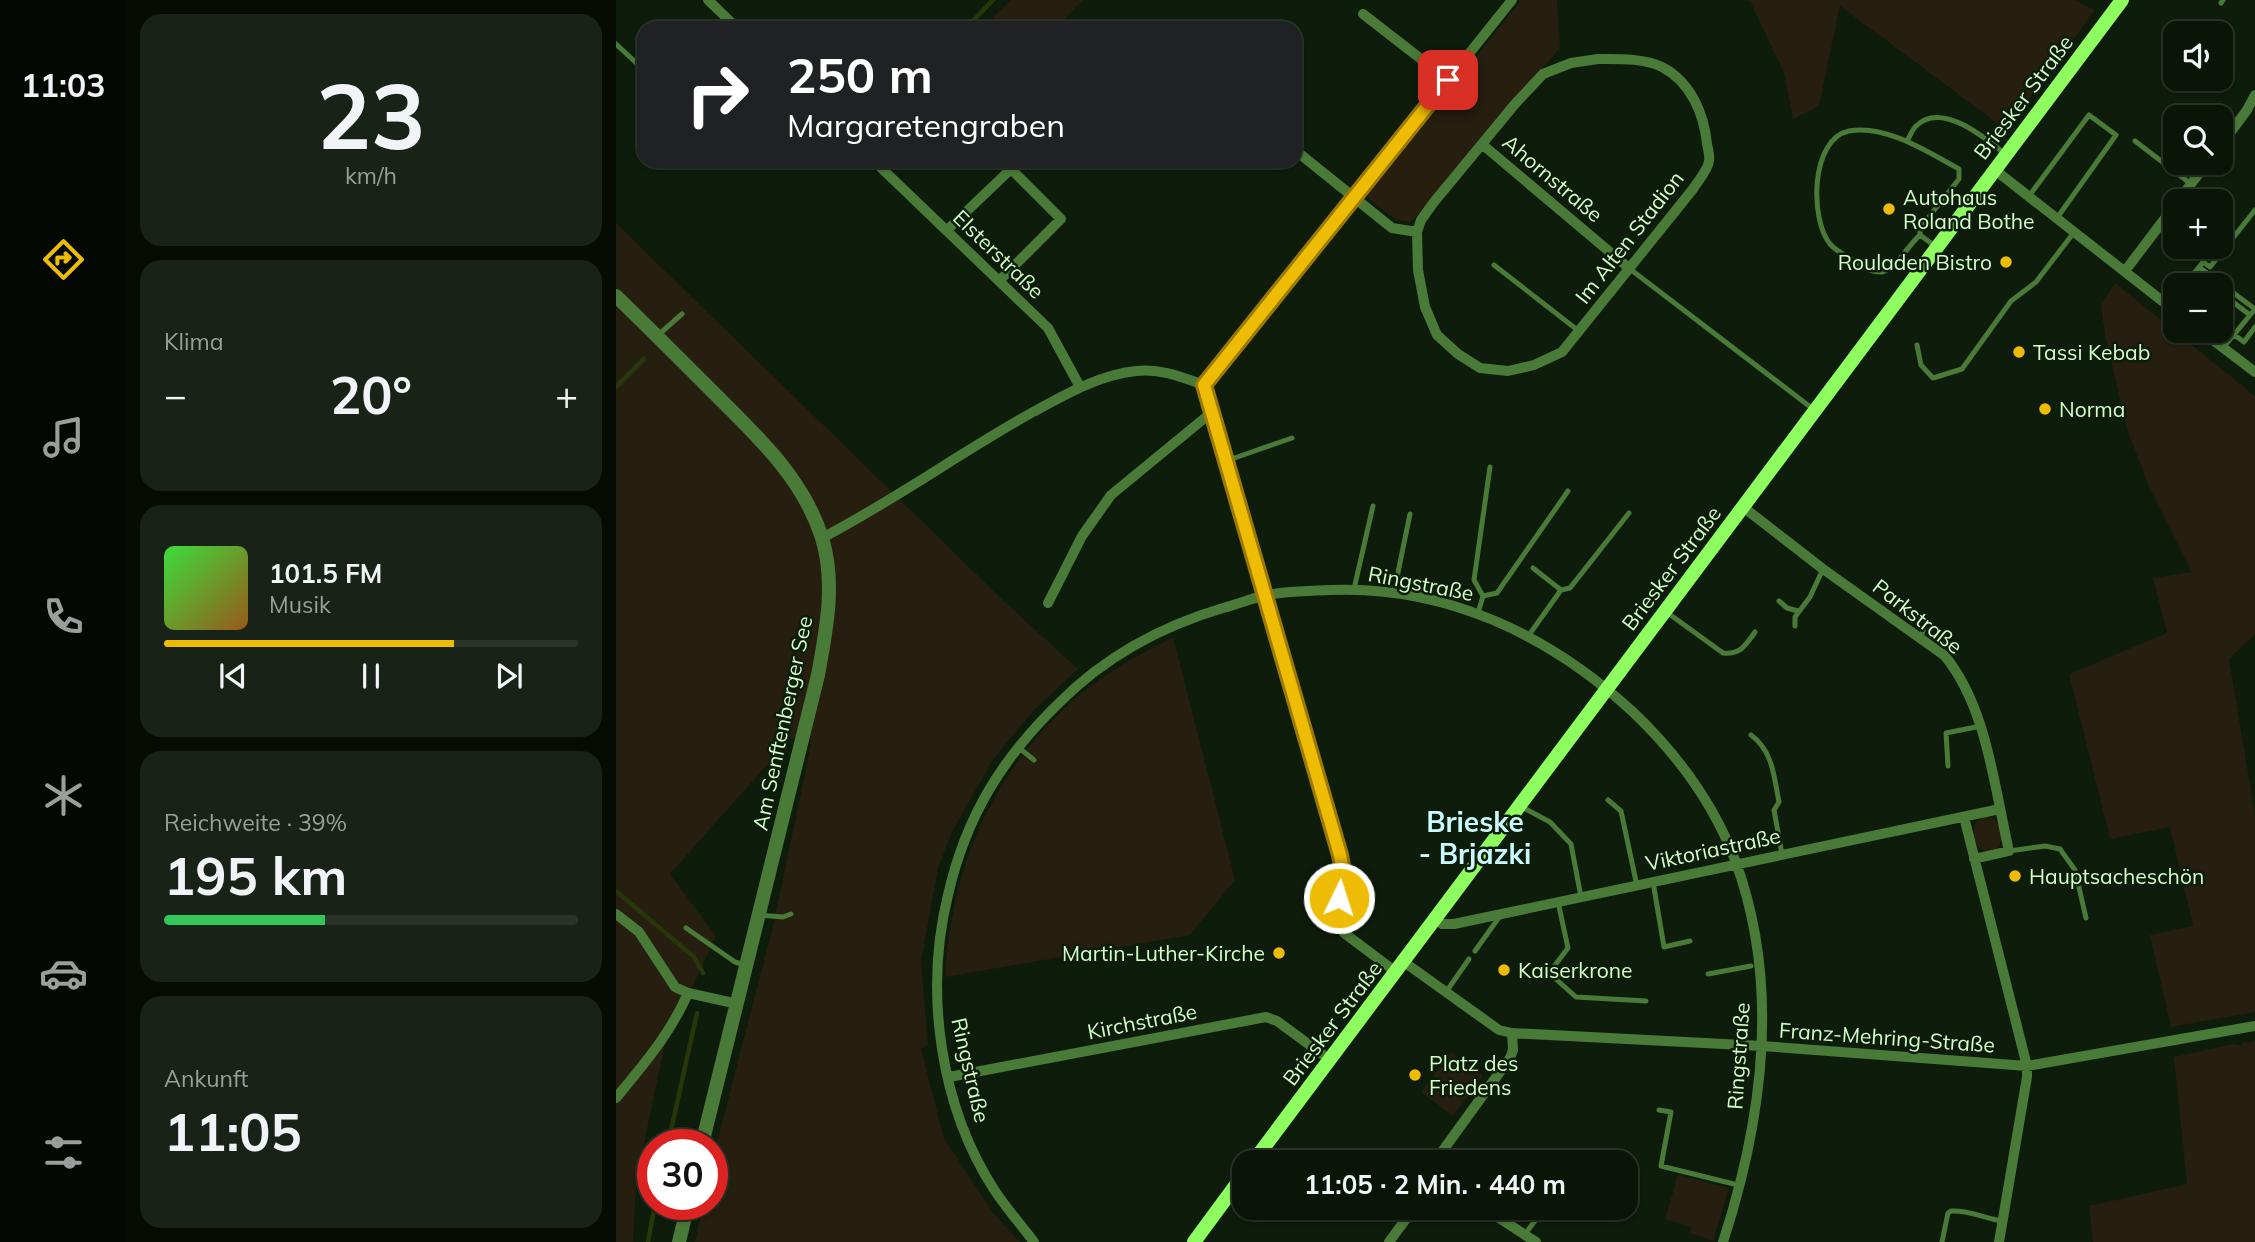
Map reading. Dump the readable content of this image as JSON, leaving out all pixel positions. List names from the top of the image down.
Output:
{
  "streets": {
    "main road": ["Briesker Straße"],
    "street": [
      "Ahornstraße",
      "Im Alten Stadion",
      "Elsterstraße",
      "Ringstraße",
      "Parkstraße",
      "Am Senftenberger See",
      "Viktoriastraße",
      "Kirchstraße",
      "Franz-Mehring-Straße"
    ]
  },
  "crossings": [
    ["Briesker Straße", "Ringstraße"],
    ["Briesker Straße", "Parkstraße"],
    ["Briesker Straße", "Viktoriastraße"],
    ["Briesker Straße", "Kirchstraße"],
    ["Ahornstraße", "Im Alten Stadion"],
    ["Ringstraße", "Viktoriastraße"],
    ["Ringstraße", "Kirchstraße"],
    ["Ringstraße", "Franz-Mehring-Straße"],
    ["Parkstraße", "Viktoriastraße"]
  ],
  "districts": ["Brieske - Brjazki"],
  "places": [
    "Autohaus Roland Bothe",
    "Rouladen Bistro",
    "Tassi Kebab",
    "Norma",
    "Hauptsacheschön",
    "Martin-Luther-Kirche",
    "Kaiserkrone",
    "Platz des Friedens"
  ],
  "page": {
    "tabs": "11:03",
    "tile": [
      ["23", "km/h"],
      "Klima",
      ["Reichweite · 39%", "195 km"],
      ["Ankunft", "11:05"]
    ],
    "map_buttons": ["+", "−"],
    "turn": ["250 m", "Margaretengraben"],
    "heat": ["−", "20°", "+"],
    "song": ["101.5 FM", "Musik"],
    "limit": "30",
    "trip": "11:05 · 2 Min. · 440 m"
  }
}
